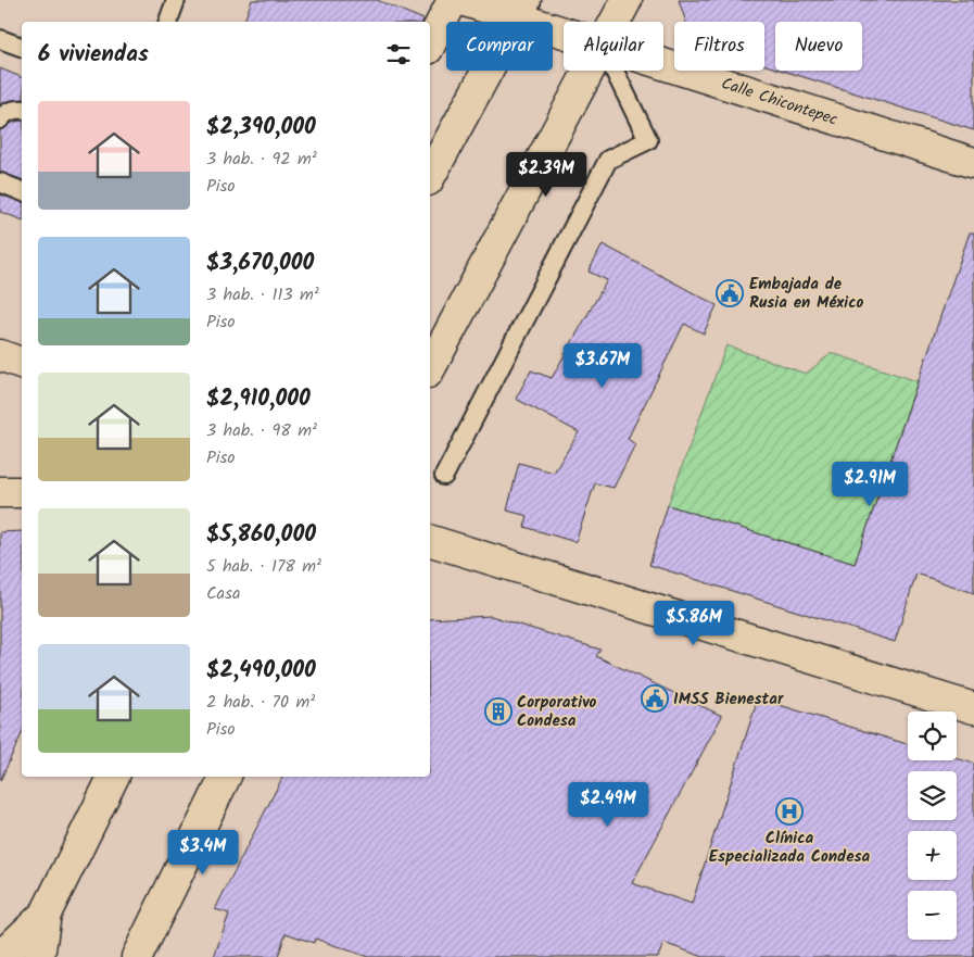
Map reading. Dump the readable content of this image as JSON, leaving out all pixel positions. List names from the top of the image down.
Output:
{
  "streets": {
    "street": ["Calle Chicontepec"]
  },
  "places": {
    "public building": ["Embajada de Rusia en México", "IMSS Bienestar"],
    "building": ["Corporativo Condesa"],
    "hospital": ["Clínica Especializada Condesa"]
  },
  "page": {
    "chip": [
      "Comprar",
      "Alquilar",
      "Filtros",
      "Nuevo"
    ],
    "heading": "6 viviendas",
    "list": [
      {
        "name": "$2,390,000",
        "note": "3 hab. · 92 m² · Piso"
      },
      {
        "name": "$3,670,000",
        "note": "3 hab. · 113 m² · Piso"
      },
      {
        "name": "$2,910,000",
        "note": "3 hab. · 98 m² · Piso"
      },
      {
        "name": "$5,860,000",
        "note": "5 hab. · 178 m² · Casa"
      },
      {
        "name": "$2,490,000",
        "note": "2 hab. · 70 m² · Piso"
      }
    ],
    "price": [
      "$2.39M",
      "$3.67M",
      "$2.91M",
      "$5.86M",
      "$2.49M",
      "$3.4M"
    ],
    "map_buttons": ["+", "−"]
  }
}
